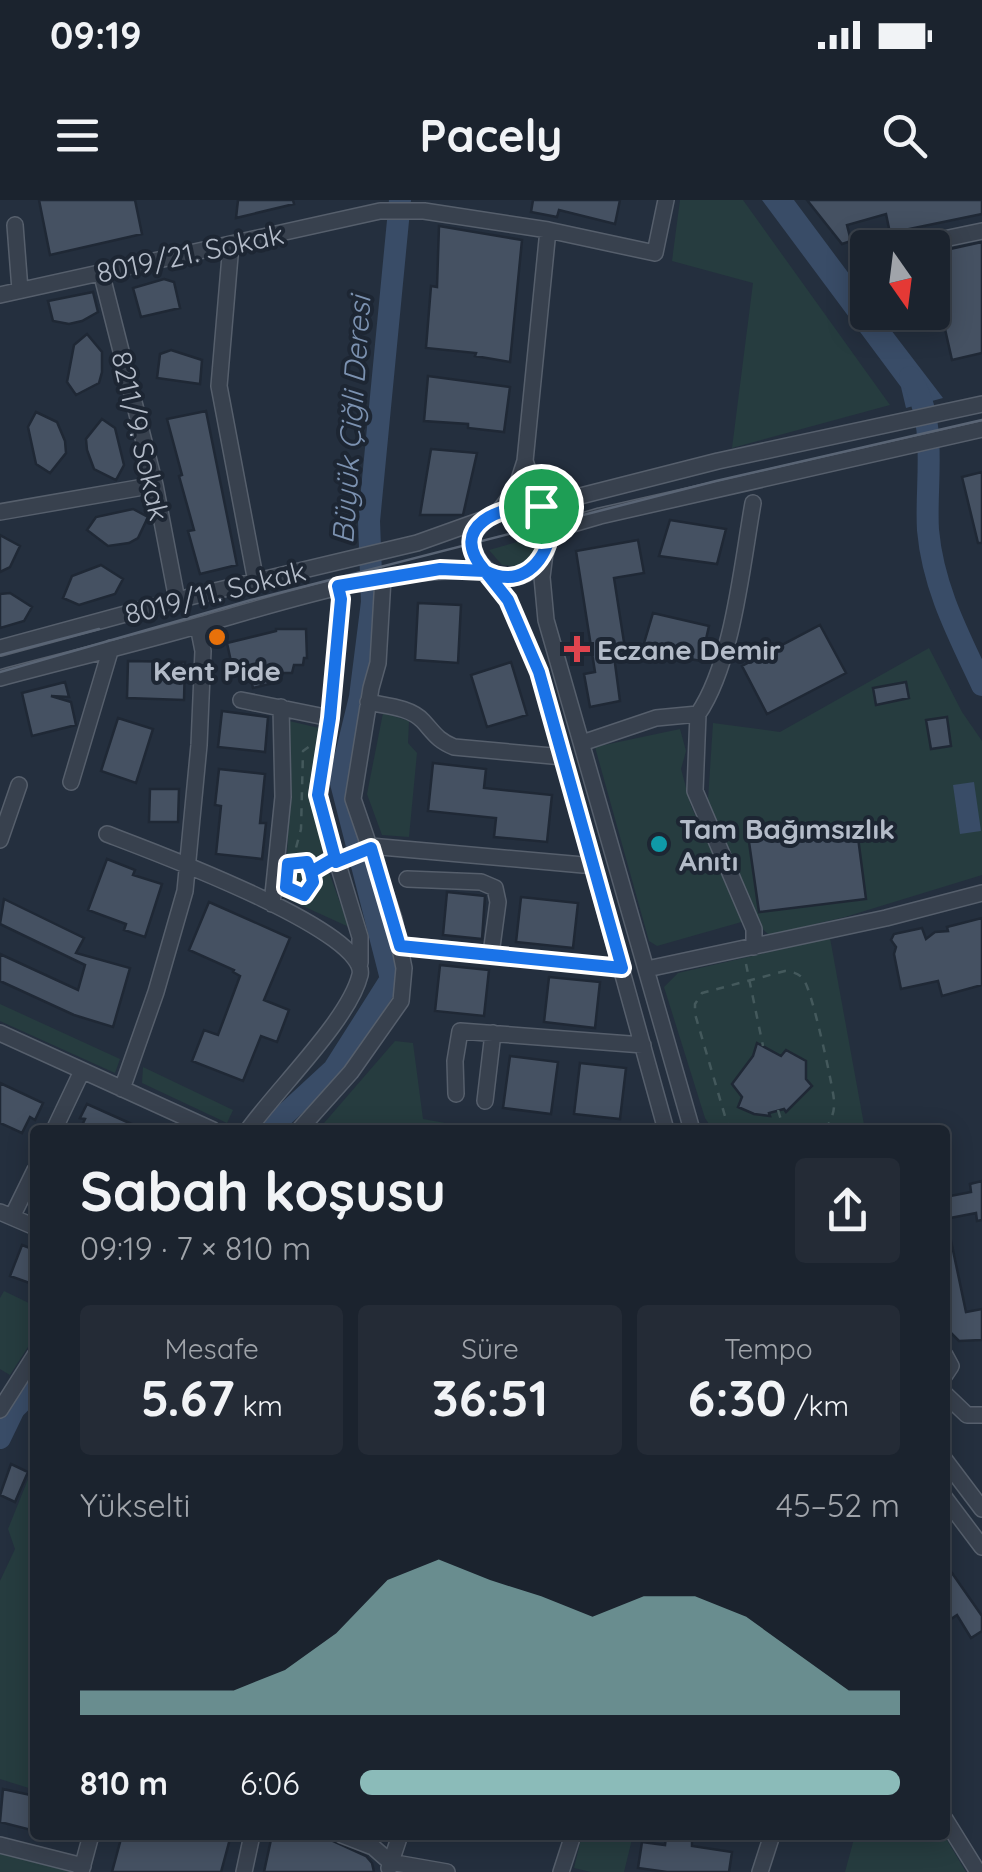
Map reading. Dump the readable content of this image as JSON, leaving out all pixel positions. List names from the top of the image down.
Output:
{
  "streets": {
    "street": ["8019/21. Sokak", "8211/9. Sokak", "8019/11. Sokak"]
  },
  "crossings": [
    ["8019/21. Sokak", "8211/9. Sokak"],
    ["8211/9. Sokak", "8019/11. Sokak"]
  ],
  "water": ["Büyük Çiğli Deresi"],
  "places": {
    "other": ["Kent Pide", "Tam Bağımsızlık Anıtı"],
    "health": ["Eczane Demir"]
  },
  "north": "bottom",
  "page": {
    "status": "09:19",
    "header": "Pacely",
    "heading": ["Sabah koşusu", "09:19 · 7 × 810 m"],
    "stats": [
      ["Mesafe", "5.67 km"],
      ["Süre", "36:51"],
      ["Tempo", "6:30 /km"]
    ],
    "chart": ["Yükselti", "45–52 m"],
    "list": [
      {
        "name": "810 m",
        "note": "6:06"
      }
    ]
  }
}
